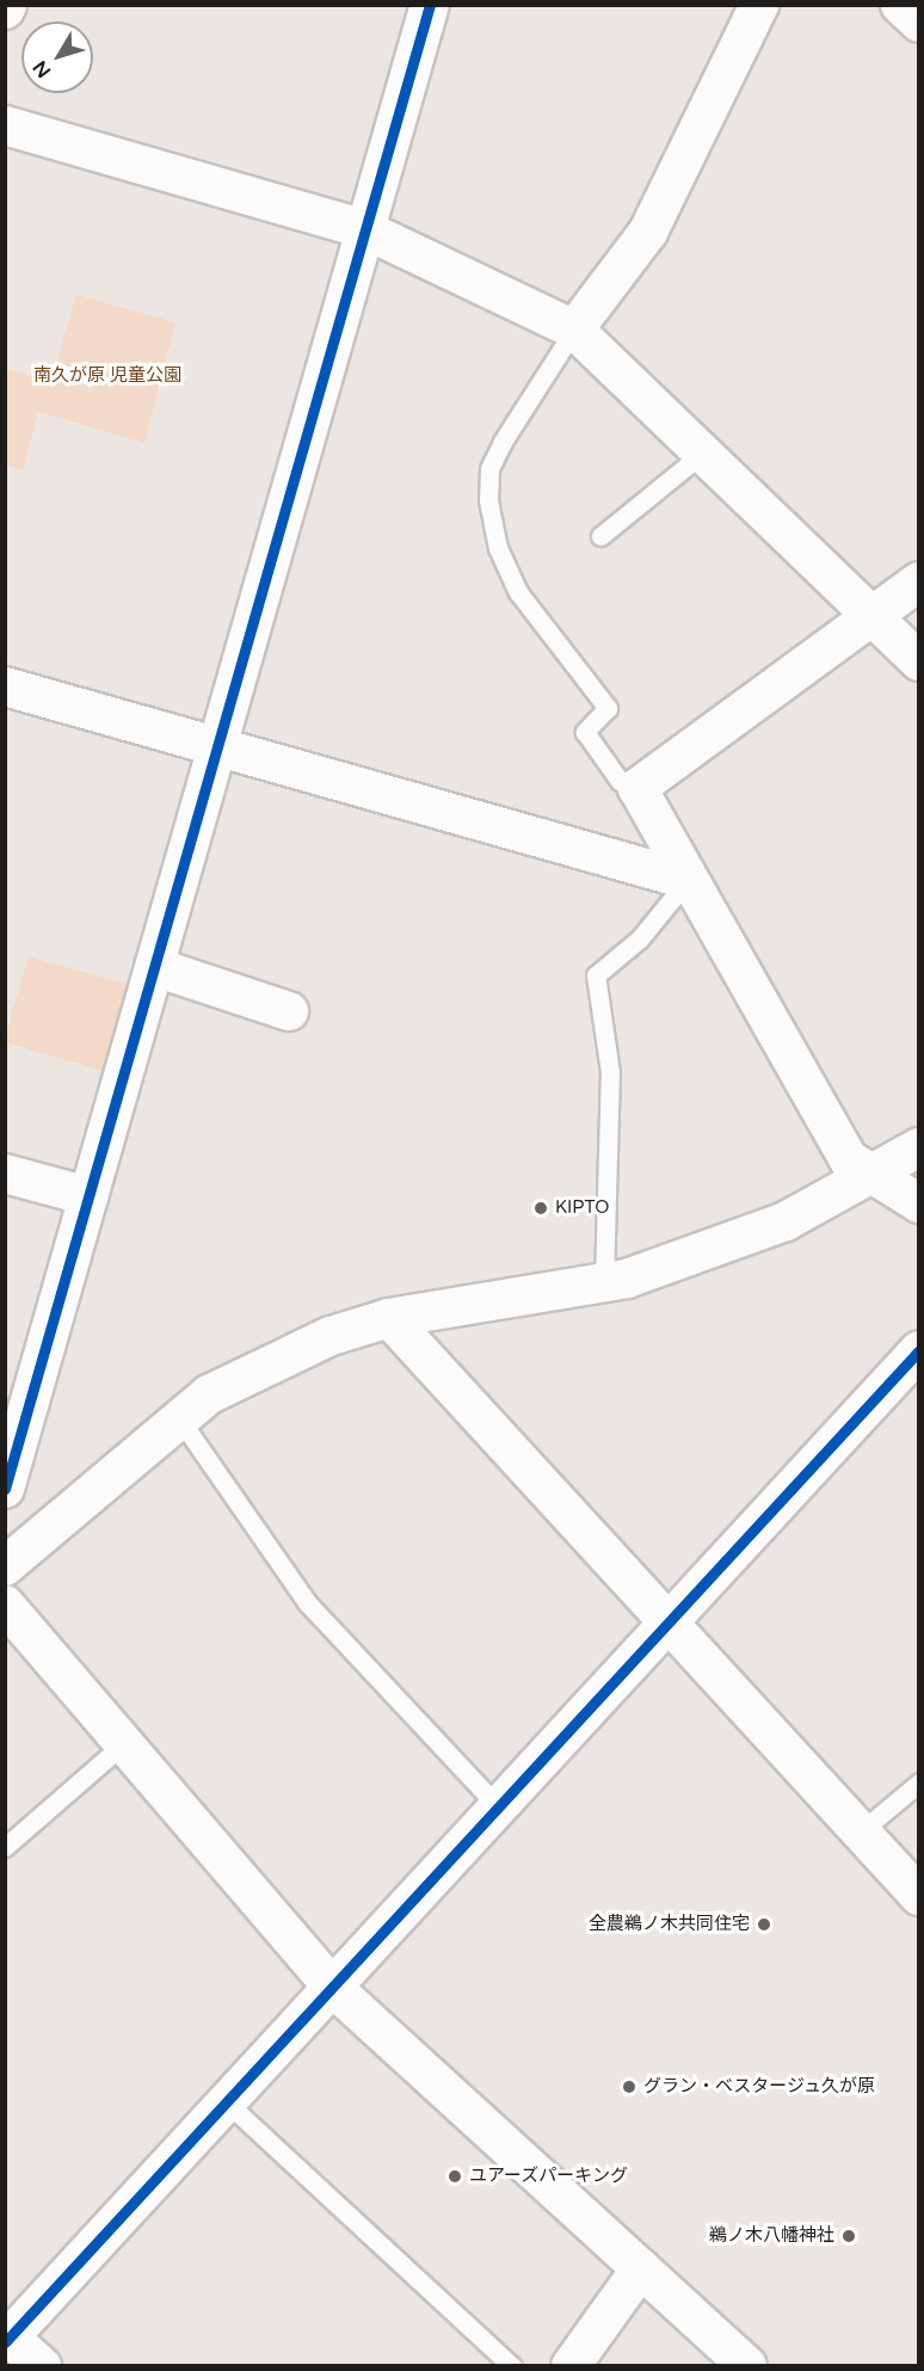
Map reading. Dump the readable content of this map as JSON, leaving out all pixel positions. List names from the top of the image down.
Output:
{
  "parks": ["南久が原 児童公園"],
  "places": [
    "KIPTO",
    "全農鵜ノ木共同住宅",
    "グラン・ベスタージュ久が原",
    "ユアーズパーキング",
    "鵜ノ木八幡神社"
  ],
  "north": "bottom left"
}
